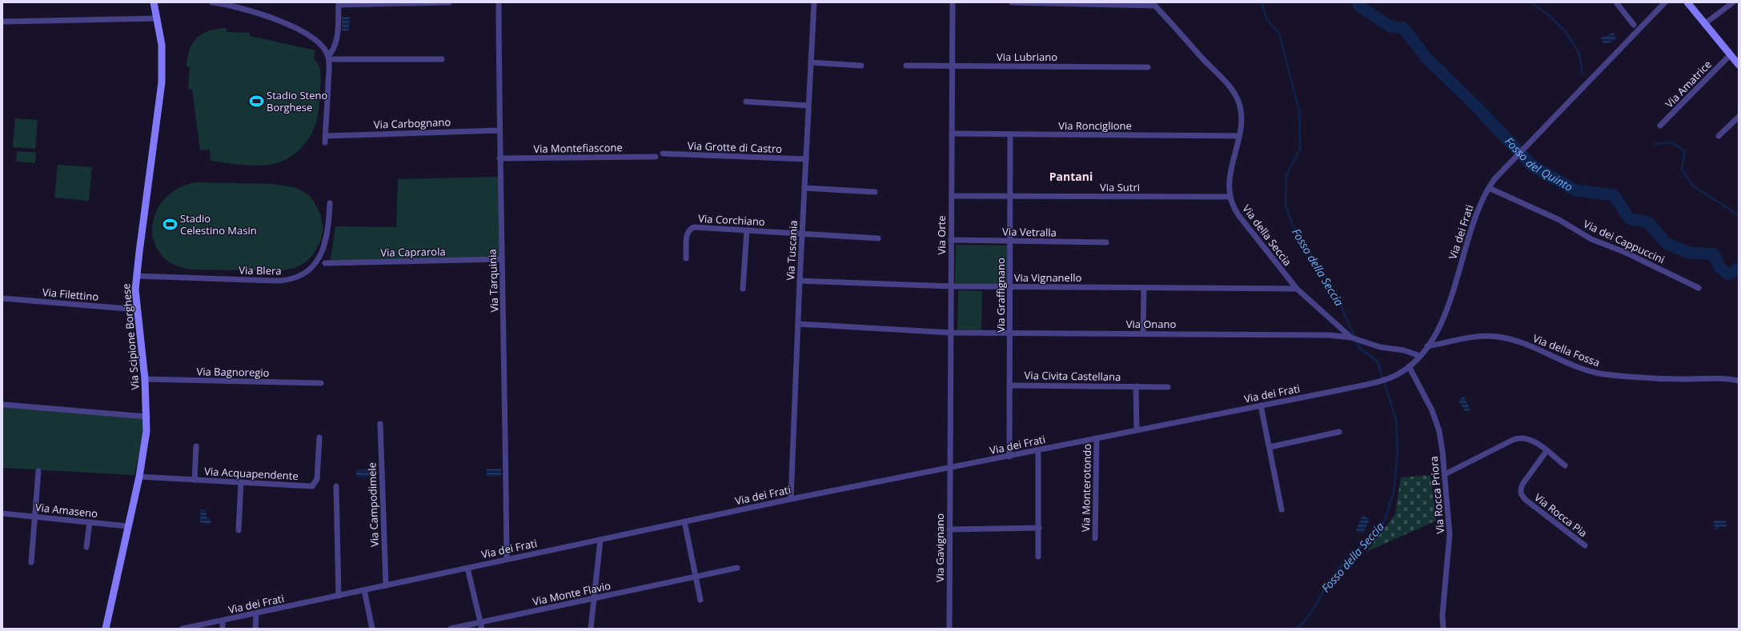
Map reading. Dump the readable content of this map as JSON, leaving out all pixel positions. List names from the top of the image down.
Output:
{
  "streets": {
    "main road": ["Via Scipione Borghese"],
    "street": [
      "Via Lubriano",
      "Via Amatrice",
      "Via Carbognano",
      "Via Ronciglione",
      "Via Grotte di Castro",
      "Via Montefiascone",
      "Via Sutri",
      "Via Corchiano",
      "Via Vetralla",
      "Via dei Frati",
      "Via Orte",
      "Via della Seccia",
      "Via dei Cappuccini",
      "Via Tuscania",
      "Via Caprarola",
      "Via Blera",
      "Via Vignanello",
      "Via Tarquinia",
      "Via Filettino",
      "Via Graffignano",
      "Via Onano",
      "Via della Fossa",
      "Via Bagnoregio",
      "Via Civita Castellana",
      "Via Acquapendente",
      "Via Monterotondo",
      "Via Rocca Priora",
      "Via Campodimele",
      "Via Amaseno",
      "Via Rocca Pia",
      "Via Gavignano",
      "Via Monte Flavio"
    ]
  },
  "crossings": [
    ["Via Lubriano", "Via Orte"],
    ["Via Carbognano", "Via Tarquinia"],
    ["Via Ronciglione", "Via Orte"],
    ["Via Ronciglione", "Via della Seccia"],
    ["Via Ronciglione", "Via Graffignano"],
    ["Via Grotte di Castro", "Via Tuscania"],
    ["Via Montefiascone", "Via Tarquinia"],
    ["Via Sutri", "Via Orte"],
    ["Via Sutri", "Via della Seccia"],
    ["Via Sutri", "Via Graffignano"],
    ["Via Corchiano", "Via Tuscania"],
    ["Via Vetralla", "Via Orte"],
    ["Via Vetralla", "Via Graffignano"],
    ["Via dei Frati", "Via Orte"],
    ["Via dei Frati", "Via della Seccia"],
    ["Via dei Frati", "Via dei Cappuccini"],
    ["Via dei Frati", "Via Tuscania"],
    ["Via dei Frati", "Via Tarquinia"],
    ["Via dei Frati", "Via Graffignano"],
    ["Via dei Frati", "Via della Fossa"],
    ["Via dei Frati", "Via Monterotondo"],
    ["Via dei Frati", "Via Rocca Priora"],
    ["Via dei Frati", "Via Campodimele"],
    ["Via dei Frati", "Via Gavignano"],
    ["Via Orte", "Via Vignanello"],
    ["Via Orte", "Via Onano"],
    ["Via Orte", "Via Gavignano"],
    ["Via della Seccia", "Via Vignanello"],
    ["Via della Seccia", "Via Onano"],
    ["Via Tuscania", "Via Vignanello"],
    ["Via Tuscania", "Via Onano"],
    ["Via Caprarola", "Via Tarquinia"],
    ["Via Blera", "Via Scipione Borghese"],
    ["Via Vignanello", "Via Graffignano"],
    ["Via Filettino", "Via Scipione Borghese"],
    ["Via Graffignano", "Via Onano"],
    ["Via Graffignano", "Via Civita Castellana"],
    ["Via Scipione Borghese", "Via Bagnoregio"],
    ["Via Scipione Borghese", "Via Acquapendente"],
    ["Via Scipione Borghese", "Via Amaseno"]
  ],
  "districts": ["Pantani"],
  "water": ["Fosso del Quinto", "Fosso della Seccia"],
  "places": {
    "sports": ["Stadio Steno Borghese", "Stadio Celestino Masin"]
  }
}
